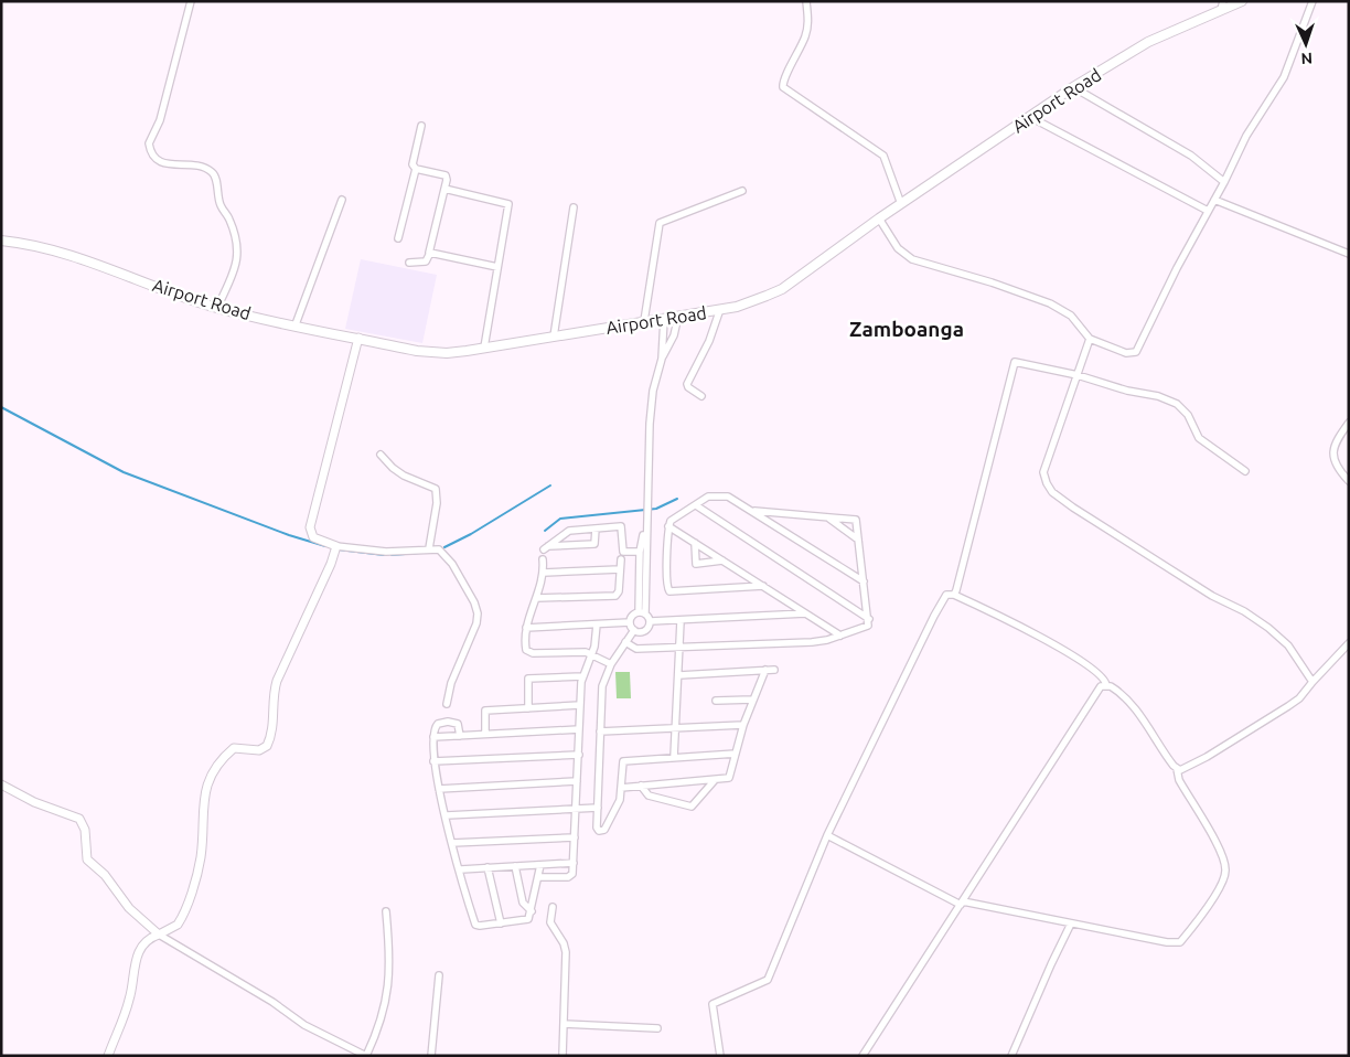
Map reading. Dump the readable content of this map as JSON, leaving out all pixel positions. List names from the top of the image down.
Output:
{
  "streets": {
    "main road": ["Airport Road"]
  },
  "districts": ["Zamboanga"],
  "north": "bottom"
}
